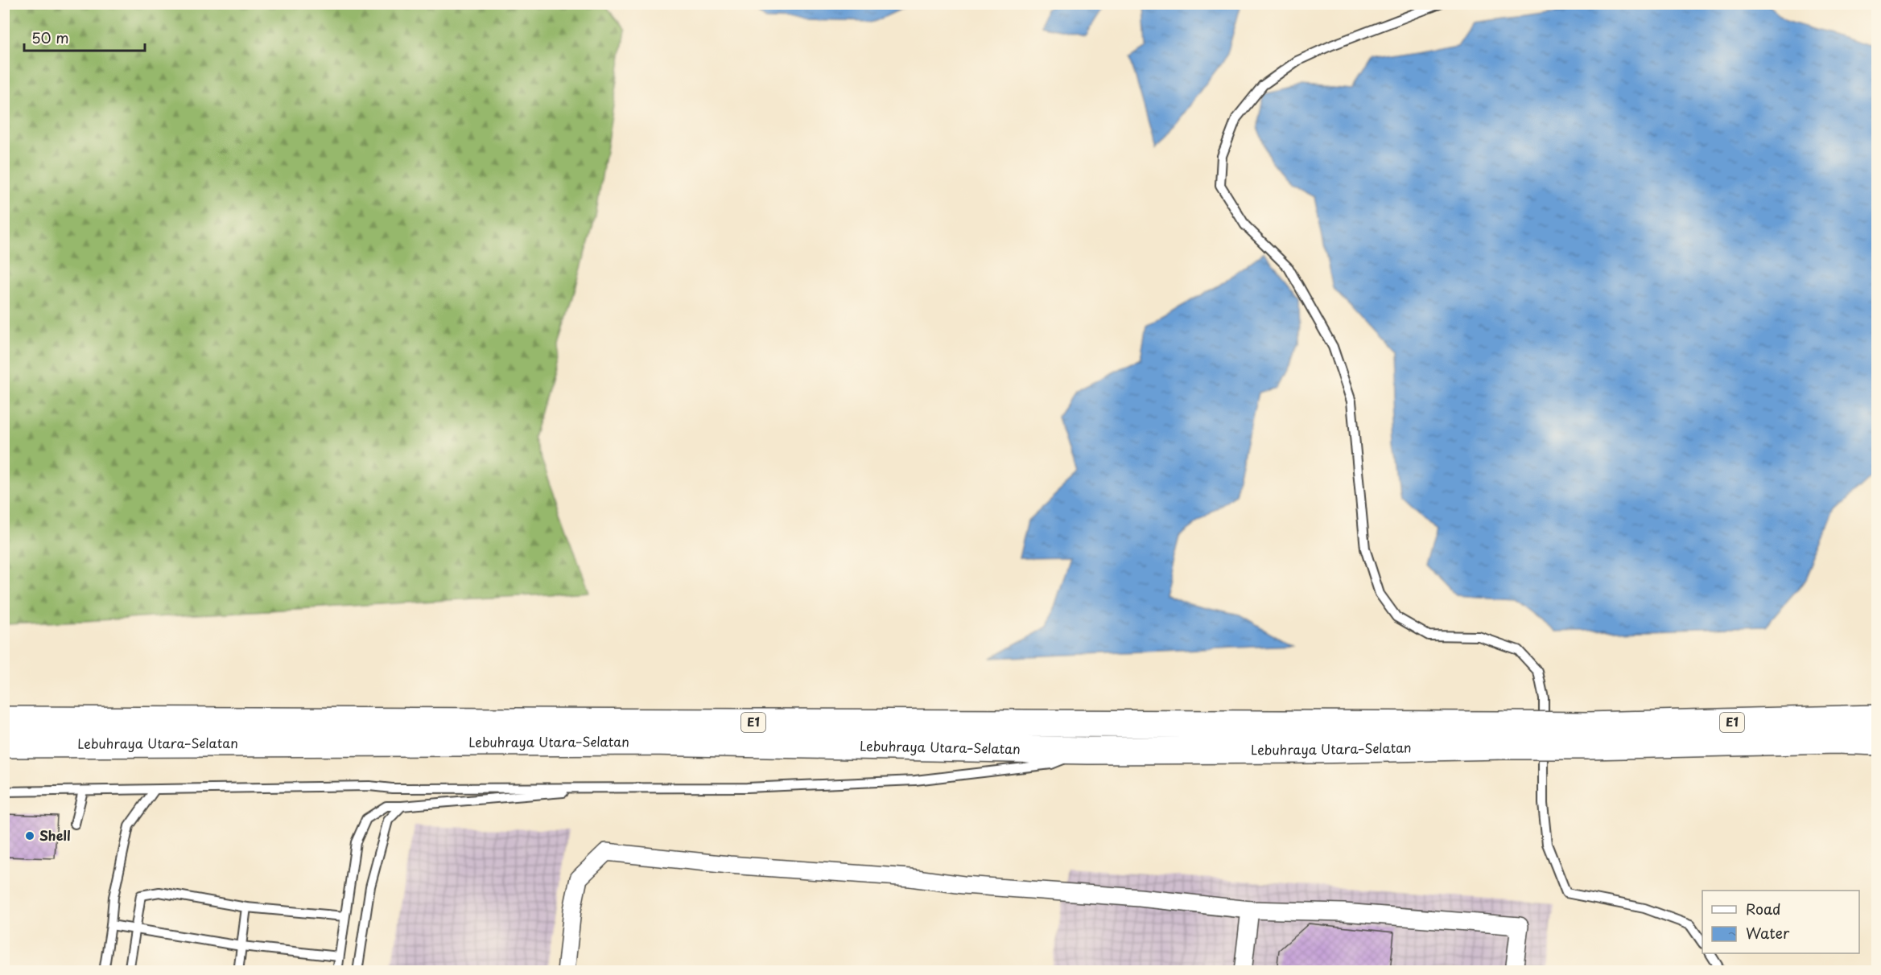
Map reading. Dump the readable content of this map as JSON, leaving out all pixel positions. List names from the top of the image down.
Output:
{
  "streets": {
    "highway": ["E1", "Lebuhraya Utara–Selatan"]
  },
  "places": ["Shell"],
  "legend": ["Road", "Water"],
  "scale_bar": "50 m"
}
